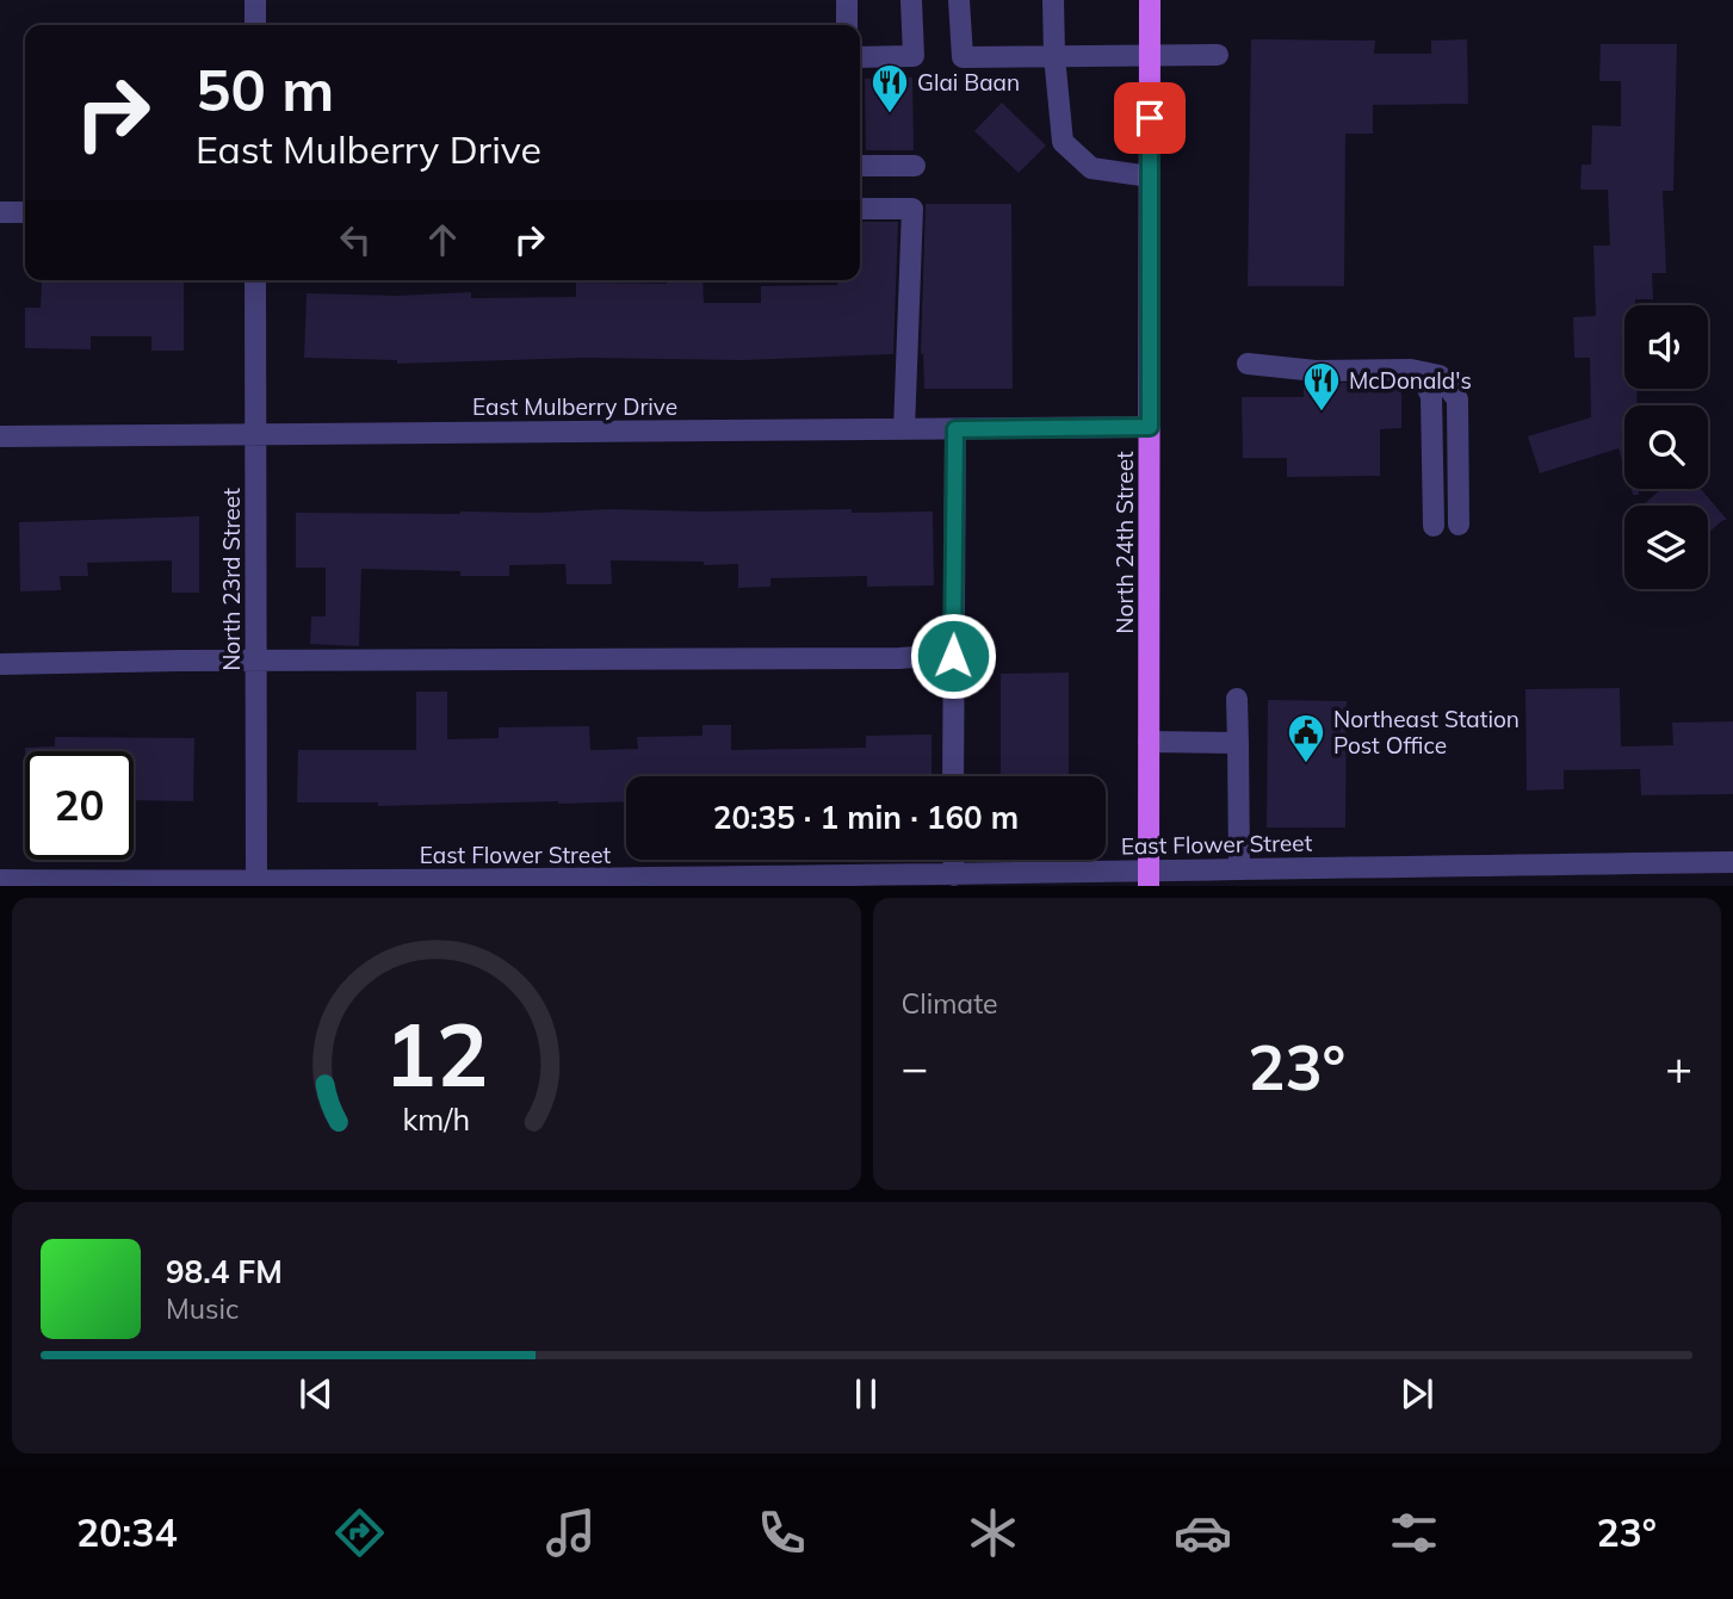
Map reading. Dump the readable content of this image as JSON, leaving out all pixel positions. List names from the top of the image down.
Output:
{
  "streets": {
    "main road": ["North 24th Street"],
    "street": ["East Mulberry Drive", "North 23rd Street", "East Flower Street"]
  },
  "crossings": [
    ["East Mulberry Drive", "North 24th Street"],
    ["East Mulberry Drive", "North 23rd Street"],
    ["North 24th Street", "East Flower Street"],
    ["North 23rd Street", "East Flower Street"]
  ],
  "places": {
    "restaurant": ["Glai Baan", "McDonald's"],
    "public building": ["Northeast Station Post Office"]
  },
  "page": {
    "turn": ["50 m", "East Mulberry Drive"],
    "limit": "20",
    "trip": "20:35 · 1 min · 160 m",
    "tile": "Climate",
    "heat": ["−", "23°", "+"],
    "song": ["98.4 FM", "Music"],
    "tabs": ["20:34", "23°"],
    "gauge": ["12", "km/h"]
  }
}
